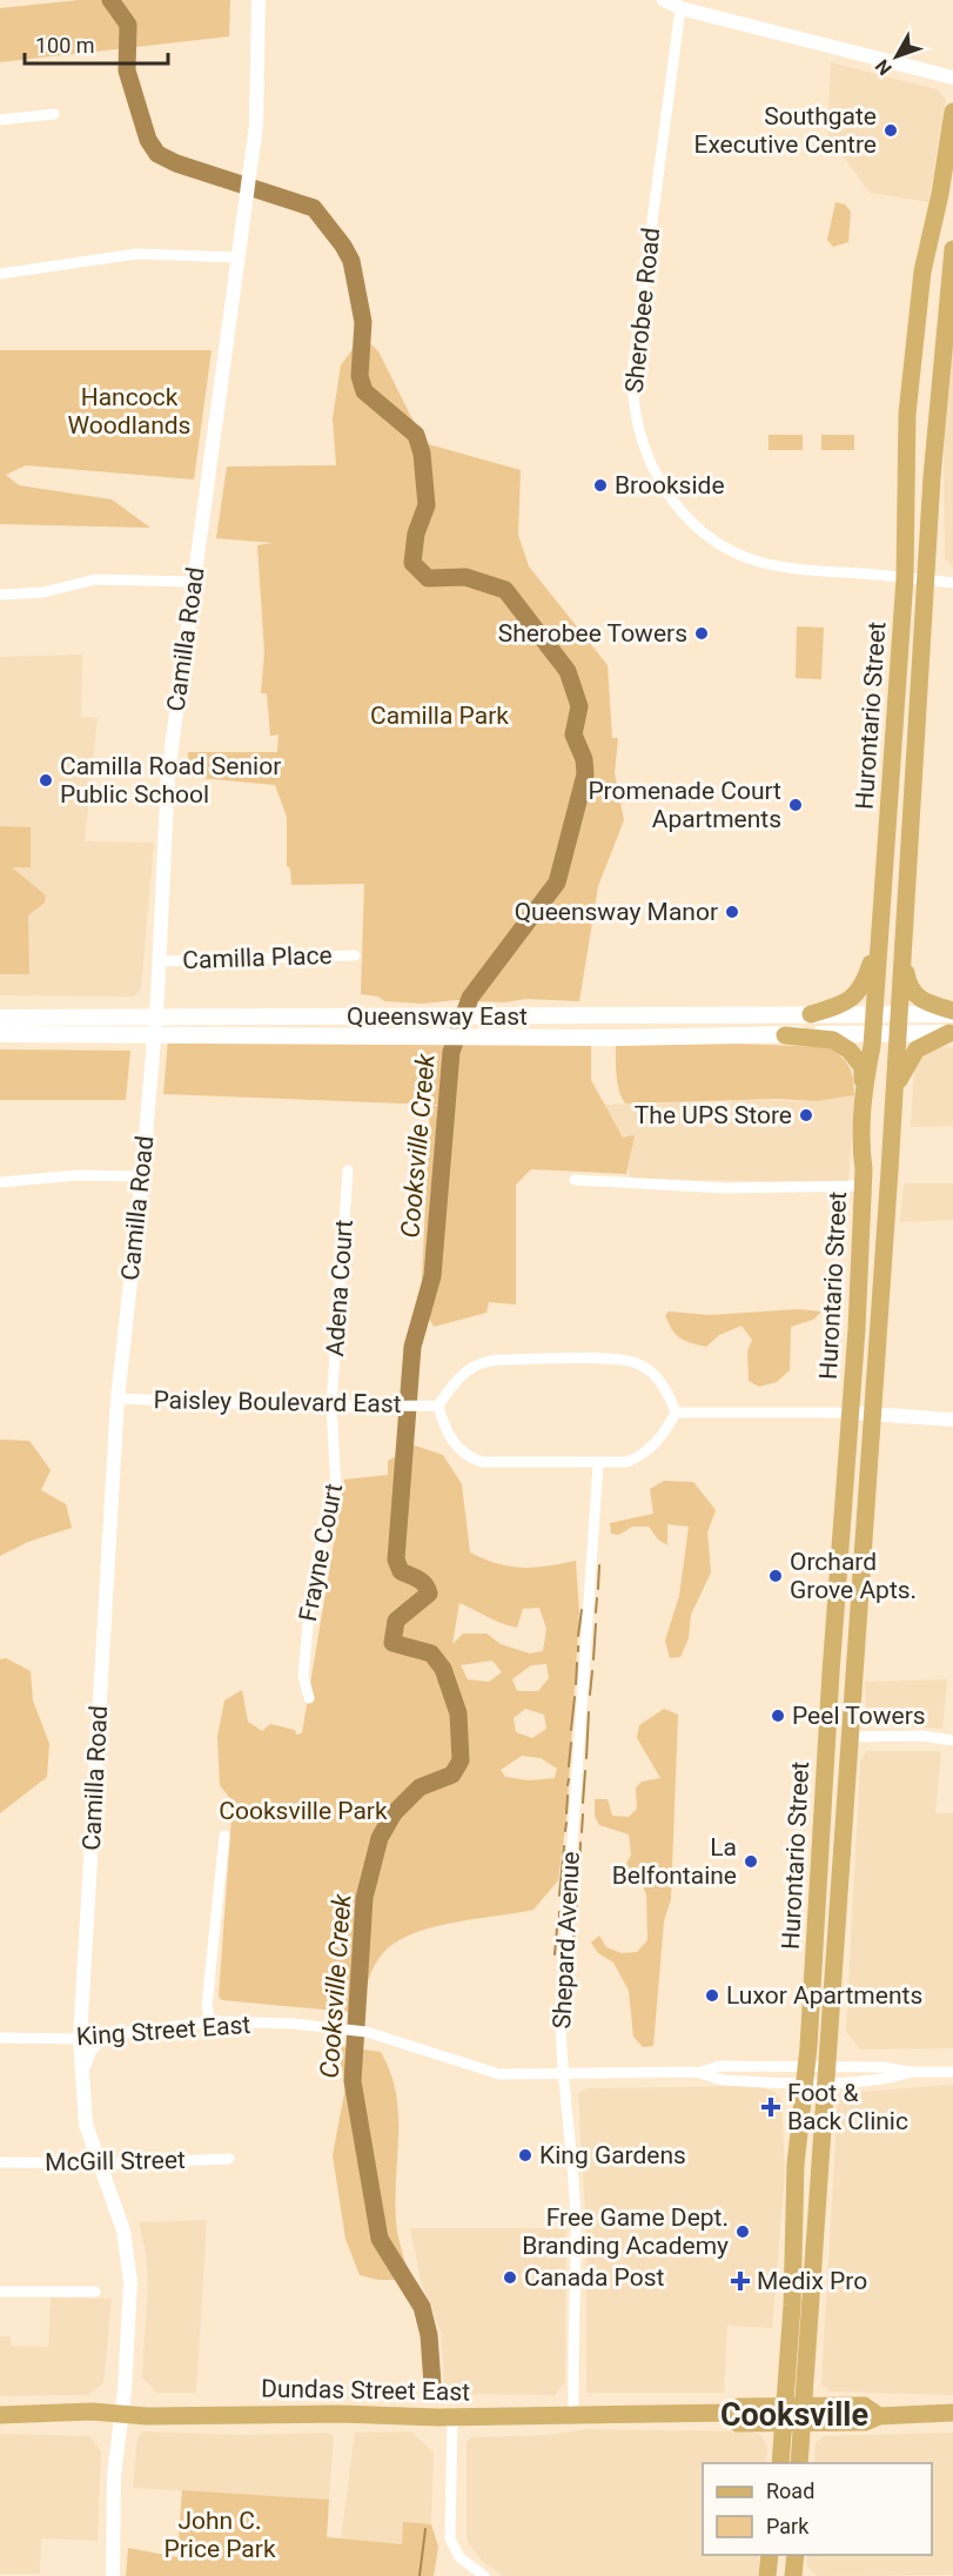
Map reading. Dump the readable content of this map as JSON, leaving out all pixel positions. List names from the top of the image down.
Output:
{
  "streets": {
    "main road": ["Hurontario Street", "Queensway East", "Dundas Street East"],
    "street": [
      "Sherobee Road",
      "Camilla Road",
      "Camilla Place",
      "Adena Court",
      "Paisley Boulevard East",
      "Frayne Court",
      "Shepard Avenue",
      "King Street East",
      "McGill Street"
    ]
  },
  "crossings": [
    ["Sherobee Road", "Hurontario Street"],
    ["Camilla Road", "Camilla Place"],
    ["Camilla Road", "Queensway East"],
    ["Camilla Road", "Paisley Boulevard East"],
    ["Camilla Road", "King Street East"],
    ["Camilla Road", "McGill Street"],
    ["Camilla Road", "Dundas Street East"],
    ["Hurontario Street", "Queensway East"],
    ["Hurontario Street", "King Street East"],
    ["Hurontario Street", "Dundas Street East"],
    ["Adena Court", "Paisley Boulevard East"],
    ["Adena Court", "Frayne Court"],
    ["Paisley Boulevard East", "Frayne Court"],
    ["Paisley Boulevard East", "Shepard Avenue"],
    ["Shepard Avenue", "King Street East"],
    ["Shepard Avenue", "Dundas Street East"]
  ],
  "districts": ["Cooksville"],
  "water": ["Cooksville Creek"],
  "parks": [
    "Hancock Woodlands",
    "Camilla Park",
    "Cooksville Park",
    "John C. Price Park"
  ],
  "places": {
    "other": [
      "Southgate Executive Centre",
      "Brookside",
      "Sherobee Towers",
      "Camilla Road Senior Public School",
      "Promenade Court Apartments",
      "Queensway Manor",
      "The UPS Store",
      "Orchard Grove Apts.",
      "Peel Towers",
      "La Belfontaine",
      "Luxor Apartments",
      "King Gardens",
      "Free Game Dept. Branding Academy",
      "Canada Post"
    ],
    "health": ["Foot & Back Clinic", "Medix Pro"]
  },
  "legend": ["Road", "Park"],
  "scale_bar": "100 m",
  "north": "bottom left"
}
